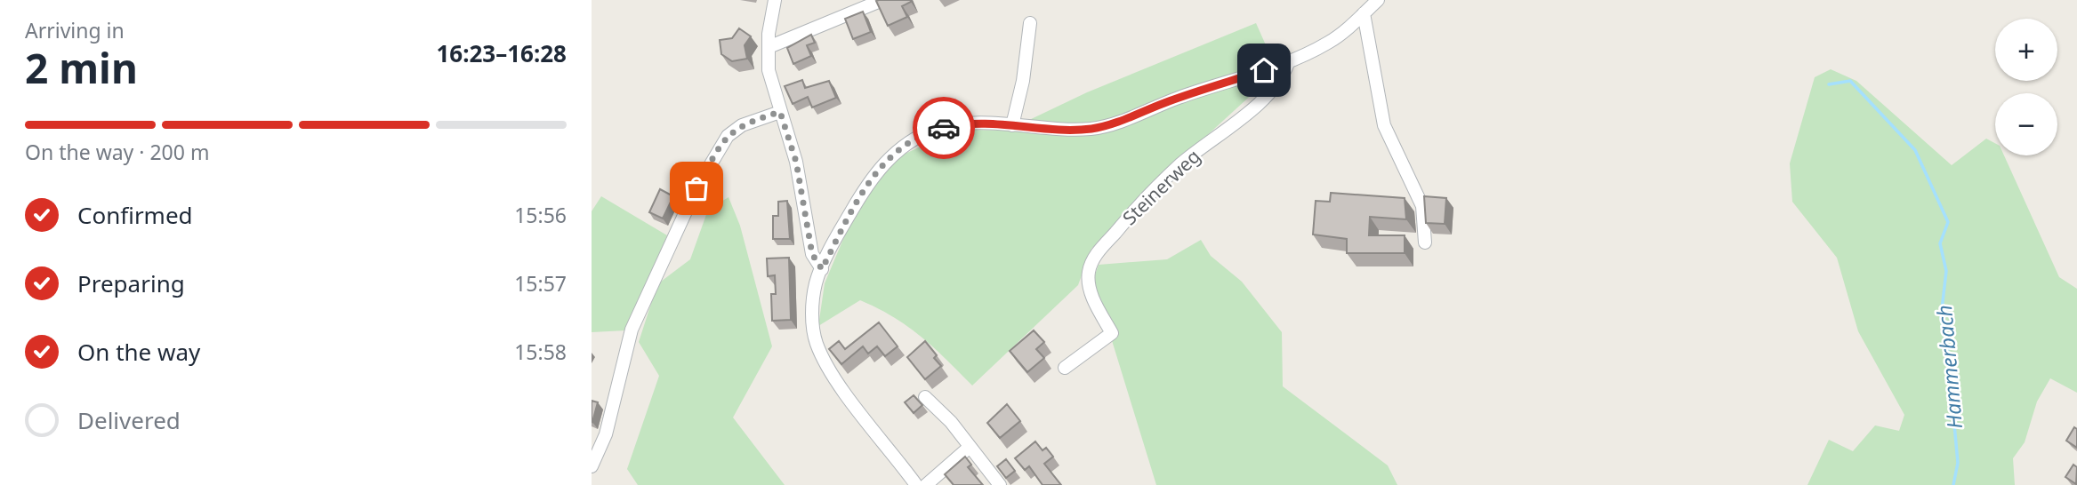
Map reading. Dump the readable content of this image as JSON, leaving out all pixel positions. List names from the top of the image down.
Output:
{
  "streets": {
    "street": ["Steinerweg"]
  },
  "water": ["Hammerbach"],
  "page": {
    "heading": ["2 min", "Arriving in", "16:23–16:28"],
    "map_buttons": ["+", "−"],
    "bar": "On the way · 200 m",
    "list": [
      ["Confirmed", "15:56"],
      ["Preparing", "15:57"],
      ["On the way", "15:58"],
      "Delivered"
    ]
  }
}
